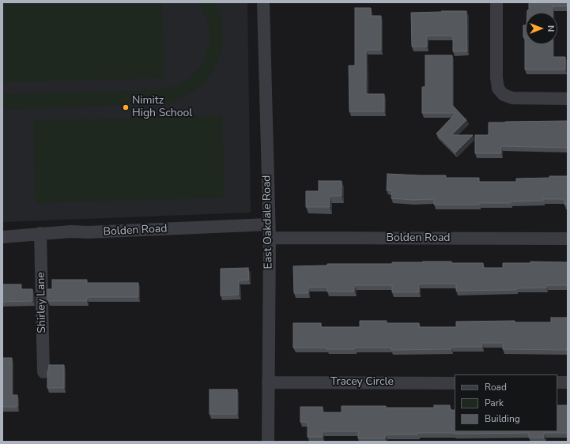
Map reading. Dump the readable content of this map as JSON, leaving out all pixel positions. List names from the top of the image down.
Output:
{
  "streets": {
    "street": [
      "East Oakdale Road",
      "Bolden Road",
      "Shirley Lane",
      "Tracey Circle"
    ]
  },
  "crossings": [
    ["East Oakdale Road", "Bolden Road"],
    ["East Oakdale Road", "Tracey Circle"],
    ["Bolden Road", "Shirley Lane"]
  ],
  "places": ["Nimitz High School"],
  "legend": ["Road", "Park", "Building"],
  "north": "right"
}
